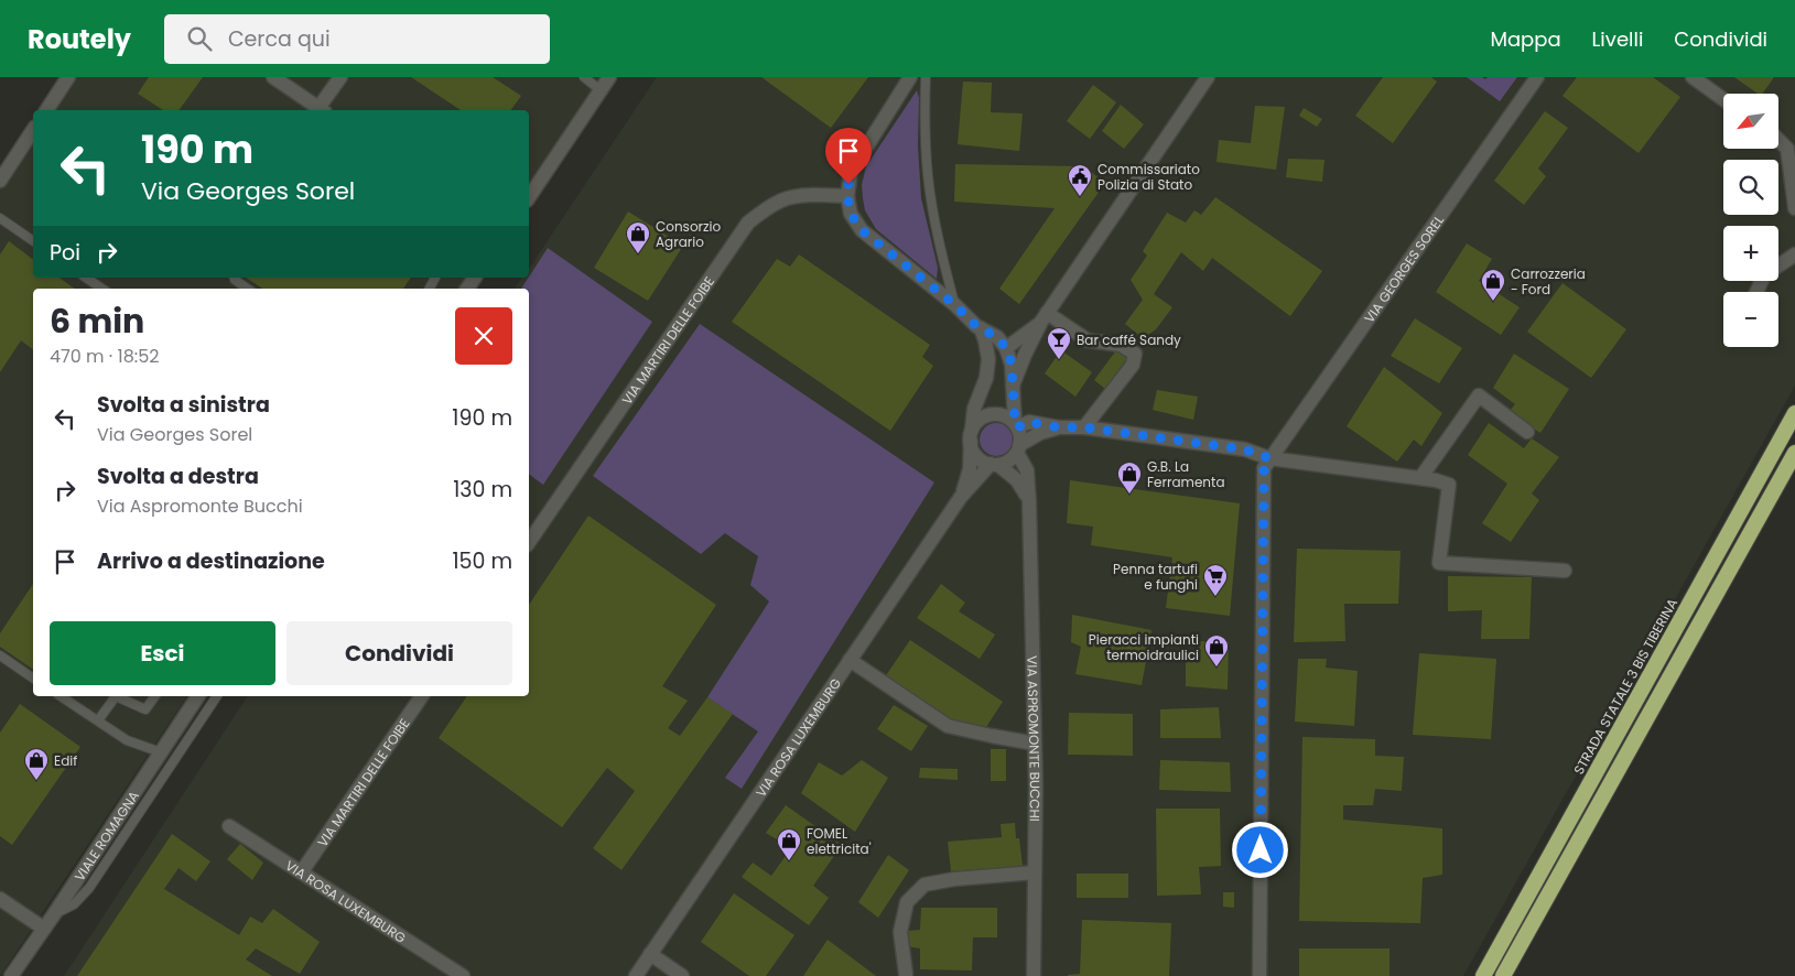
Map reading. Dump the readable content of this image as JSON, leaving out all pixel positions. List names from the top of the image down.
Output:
{
  "streets": {
    "highway": ["STRADA STATALE 3 BIS TIBERINA"],
    "street": [
      "VIA GEORGES SOREL",
      "VIA MARTIRI DELLE FOIBE",
      "VIA ROSA LUXEMBURG",
      "VIA ASPROMONTE BUCCHI",
      "VIALE ROMAGNA"
    ]
  },
  "crossings": [
    ["VIA MARTIRI DELLE FOIBE", "VIA ROSA LUXEMBURG"],
    ["VIA ROSA LUXEMBURG", "VIA ASPROMONTE BUCCHI"]
  ],
  "places": {
    "public building": ["Commissariato Polizia di Stato"],
    "shop": [
      "Consorzio Agrario",
      "Carrozzeria - Ford",
      "G.B. La Ferramenta",
      "Pieracci impianti termoidraulici",
      "Edif",
      "FOMEL elettricita'"
    ],
    "bar": ["Bar caffé Sandy"],
    "supermarket": ["Penna tartufi e funghi"]
  },
  "north": "bottom left",
  "page": {
    "header": "Routely",
    "search": "Cerca qui",
    "nav": ["Mappa", "Livelli", "Condividi"],
    "map_buttons": ["+", "−"],
    "turn": ["190 m", "Via Georges Sorel"],
    "then": "Poi",
    "heading": ["6 min", "470 m · 18:52"],
    "list": [
      {
        "name": "Svolta a sinistra",
        "note": "Via Georges Sorel",
        "value": "190 m"
      },
      {
        "name": "Svolta a destra",
        "note": "Via Aspromonte Bucchi",
        "value": "130 m"
      },
      {
        "name": "Arrivo a destinazione",
        "value": "150 m"
      }
    ],
    "buttons": ["Esci", "Condividi"]
  }
}
